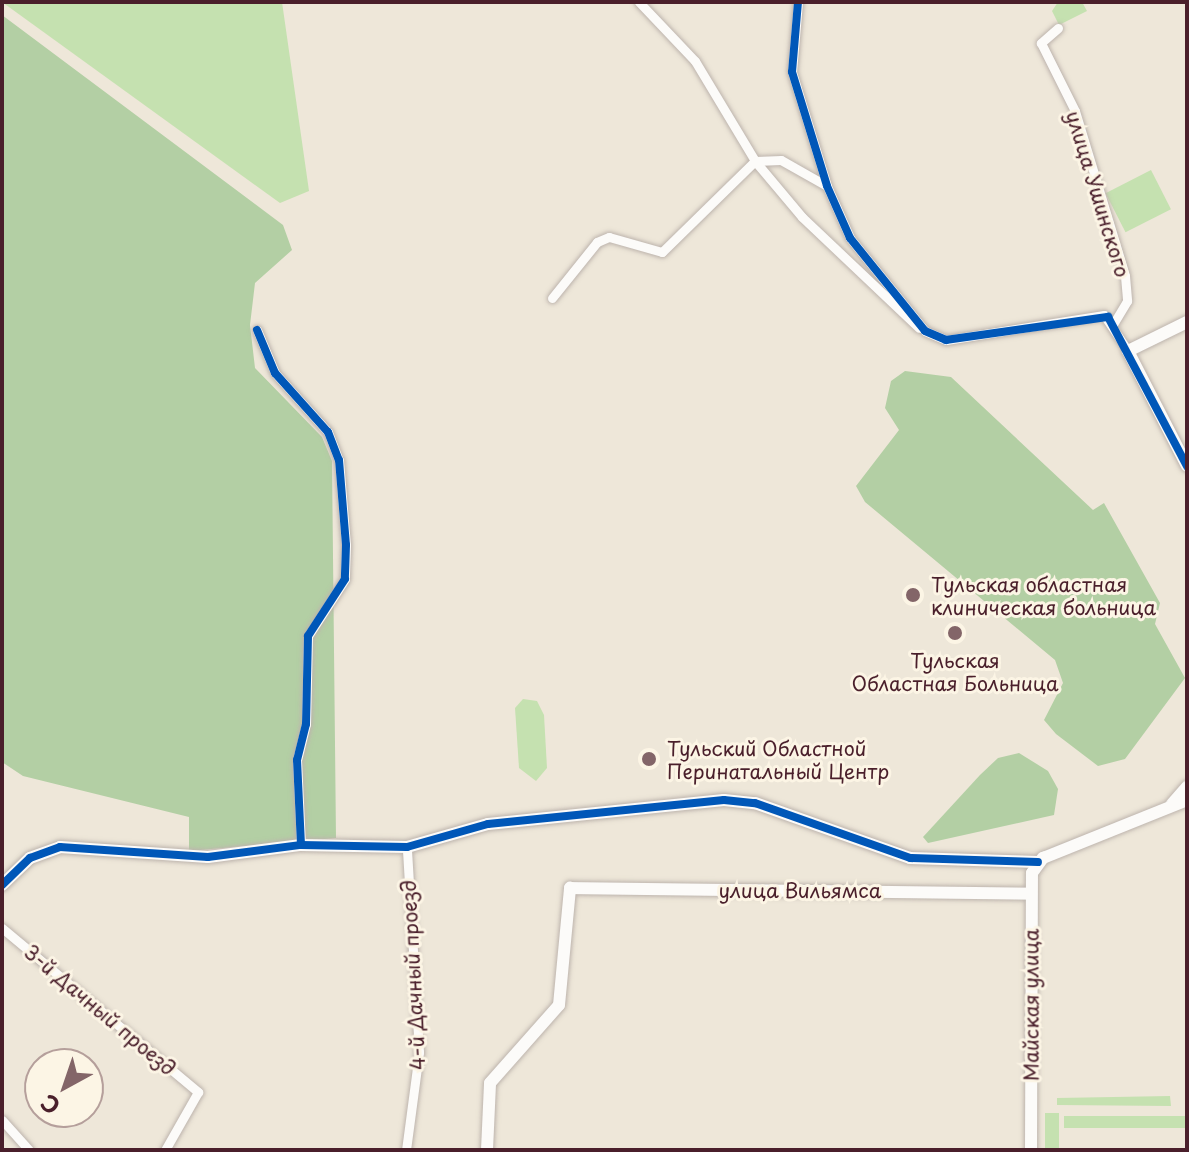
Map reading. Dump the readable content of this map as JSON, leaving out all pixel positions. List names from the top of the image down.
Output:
{
  "streets": {
    "street": [
      "улица Ушинского",
      "улица Вильямса",
      "4-й Дачный проезд",
      "Майская улица",
      "3-й Дачный проезд"
    ]
  },
  "crossings": [
    ["улица Вильямса", "Майская улица"]
  ],
  "places": ["Тульская областная клиническая больница", "Тульская Областная Больница", "Тульский Областной Перинатальный Центр"],
  "north": "bottom left"
}
